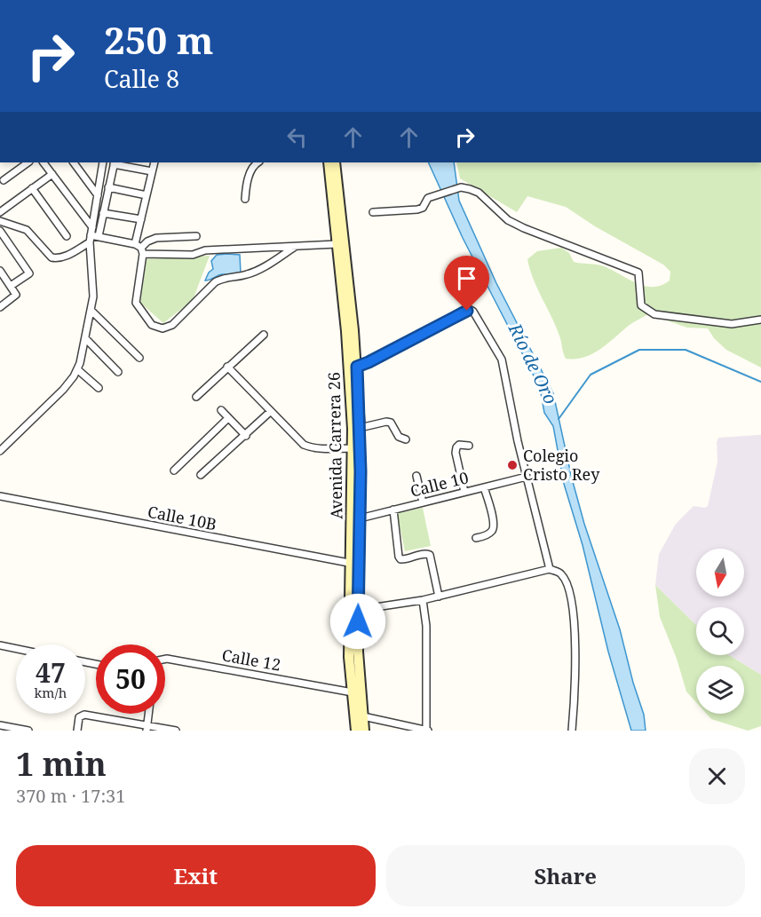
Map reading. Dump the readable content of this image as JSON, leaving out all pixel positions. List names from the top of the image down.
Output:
{
  "streets": {
    "main road": ["Avenida Carrera 26"],
    "street": ["Calle 10", "Calle 10B", "Calle 12"]
  },
  "crossings": [
    ["Avenida Carrera 26", "Calle 10"],
    ["Avenida Carrera 26", "Calle 10B"],
    ["Avenida Carrera 26", "Calle 12"]
  ],
  "water": ["Río de Oro"],
  "places": ["Colegio Cristo Rey"],
  "north": "bottom",
  "page": {
    "turn": ["250 m", "Calle 8"],
    "speed": "47 km/h",
    "limit": "50",
    "heading": ["1 min", "370 m · 17:31"],
    "buttons": ["Exit", "Share"]
  }
}
